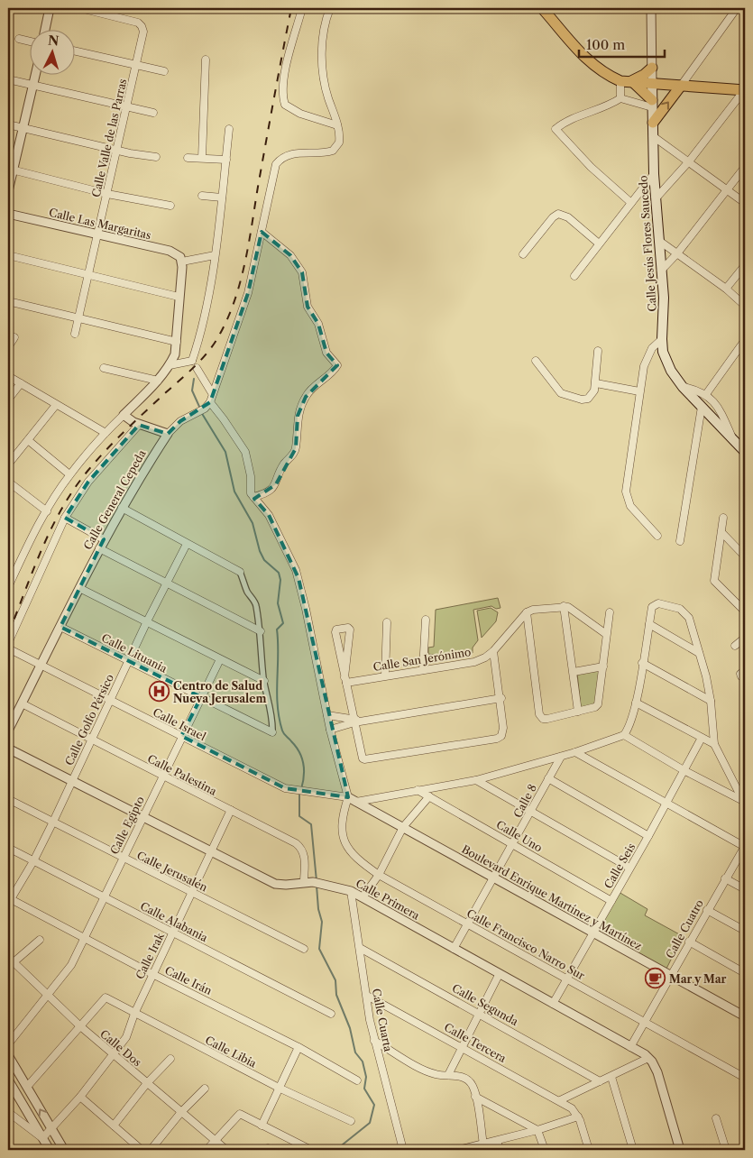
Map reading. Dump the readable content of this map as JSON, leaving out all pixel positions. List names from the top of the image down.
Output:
{
  "streets": {
    "main road": ["Calle Jesús Flores Saucedo"],
    "street": [
      "Calle Valle de las Parras",
      "Calle Las Margaritas",
      "Calle General Cepeda",
      "Calle Lituania",
      "Calle San Jerónimo",
      "Calle Golfo Pérsico",
      "Calle Israel",
      "Calle Palestina",
      "Calle 8",
      "Calle Egipto",
      "Calle Uno",
      "Calle Seis",
      "Calle Jerusalén",
      "Boulevard Enrique Martínez y Martínez",
      "Calle Primera",
      "Calle Alabania",
      "Calle Cuatro",
      "Calle Francisco Narro Sur",
      "Calle Irak",
      "Calle Irán",
      "Calle Segunda",
      "Calle Cuarta",
      "Calle Tercera",
      "Calle Dos",
      "Calle Libia"
    ]
  },
  "crossings": [
    ["Calle Valle de las Parras", "Calle Las Margaritas"],
    ["Calle General Cepeda", "Calle Lituania"],
    ["Calle General Cepeda", "Calle Israel"],
    ["Calle General Cepeda", "Calle Palestina"],
    ["Calle Lituania", "Calle Golfo Pérsico"],
    ["Calle Lituania", "Calle Egipto"],
    ["Calle Golfo Pérsico", "Calle Israel"],
    ["Calle Golfo Pérsico", "Calle Palestina"],
    ["Calle Golfo Pérsico", "Calle Jerusalén"],
    ["Calle Golfo Pérsico", "Calle Primera"],
    ["Calle Golfo Pérsico", "Calle Alabania"],
    ["Calle Golfo Pérsico", "Calle Irán"],
    ["Calle Israel", "Calle Egipto"],
    ["Calle Israel", "Boulevard Enrique Martínez y Martínez"],
    ["Calle Israel", "Calle Francisco Narro Sur"],
    ["Calle Palestina", "Calle Egipto"],
    ["Calle Palestina", "Calle Primera"],
    ["Calle Palestina", "Calle Irak"],
    ["Calle 8", "Calle Uno"],
    ["Calle 8", "Boulevard Enrique Martínez y Martínez"],
    ["Calle 8", "Calle Primera"],
    ["Calle 8", "Calle Francisco Narro Sur"],
    ["Calle Egipto", "Calle Jerusalén"],
    ["Calle Egipto", "Calle Primera"],
    ["Calle Egipto", "Calle Alabania"],
    ["Calle Egipto", "Calle Irán"],
    ["Calle Egipto", "Calle Dos"],
    ["Calle Uno", "Calle Seis"],
    ["Calle Seis", "Boulevard Enrique Martínez y Martínez"],
    ["Calle Seis", "Calle Primera"],
    ["Calle Seis", "Calle Francisco Narro Sur"],
    ["Calle Jerusalén", "Calle Irak"],
    ["Boulevard Enrique Martínez y Martínez", "Calle Cuatro"],
    ["Boulevard Enrique Martínez y Martínez", "Calle Francisco Narro Sur"],
    ["Calle Primera", "Calle Cuatro"],
    ["Calle Primera", "Calle Irak"],
    ["Calle Primera", "Calle Cuarta"],
    ["Calle Alabania", "Calle Irak"],
    ["Calle Cuatro", "Calle Francisco Narro Sur"],
    ["Calle Irak", "Calle Irán"],
    ["Calle Irak", "Calle Dos"],
    ["Calle Irak", "Calle Libia"],
    ["Calle Segunda", "Calle Cuarta"],
    ["Calle Cuarta", "Calle Tercera"],
    ["Calle Dos", "Calle Libia"]
  ],
  "places": {
    "hospital": ["Centro de Salud Nueva Jerusalem"],
    "cafe": ["Mar y Mar"]
  },
  "scale_bar": "100 m",
  "north": "top"
}
